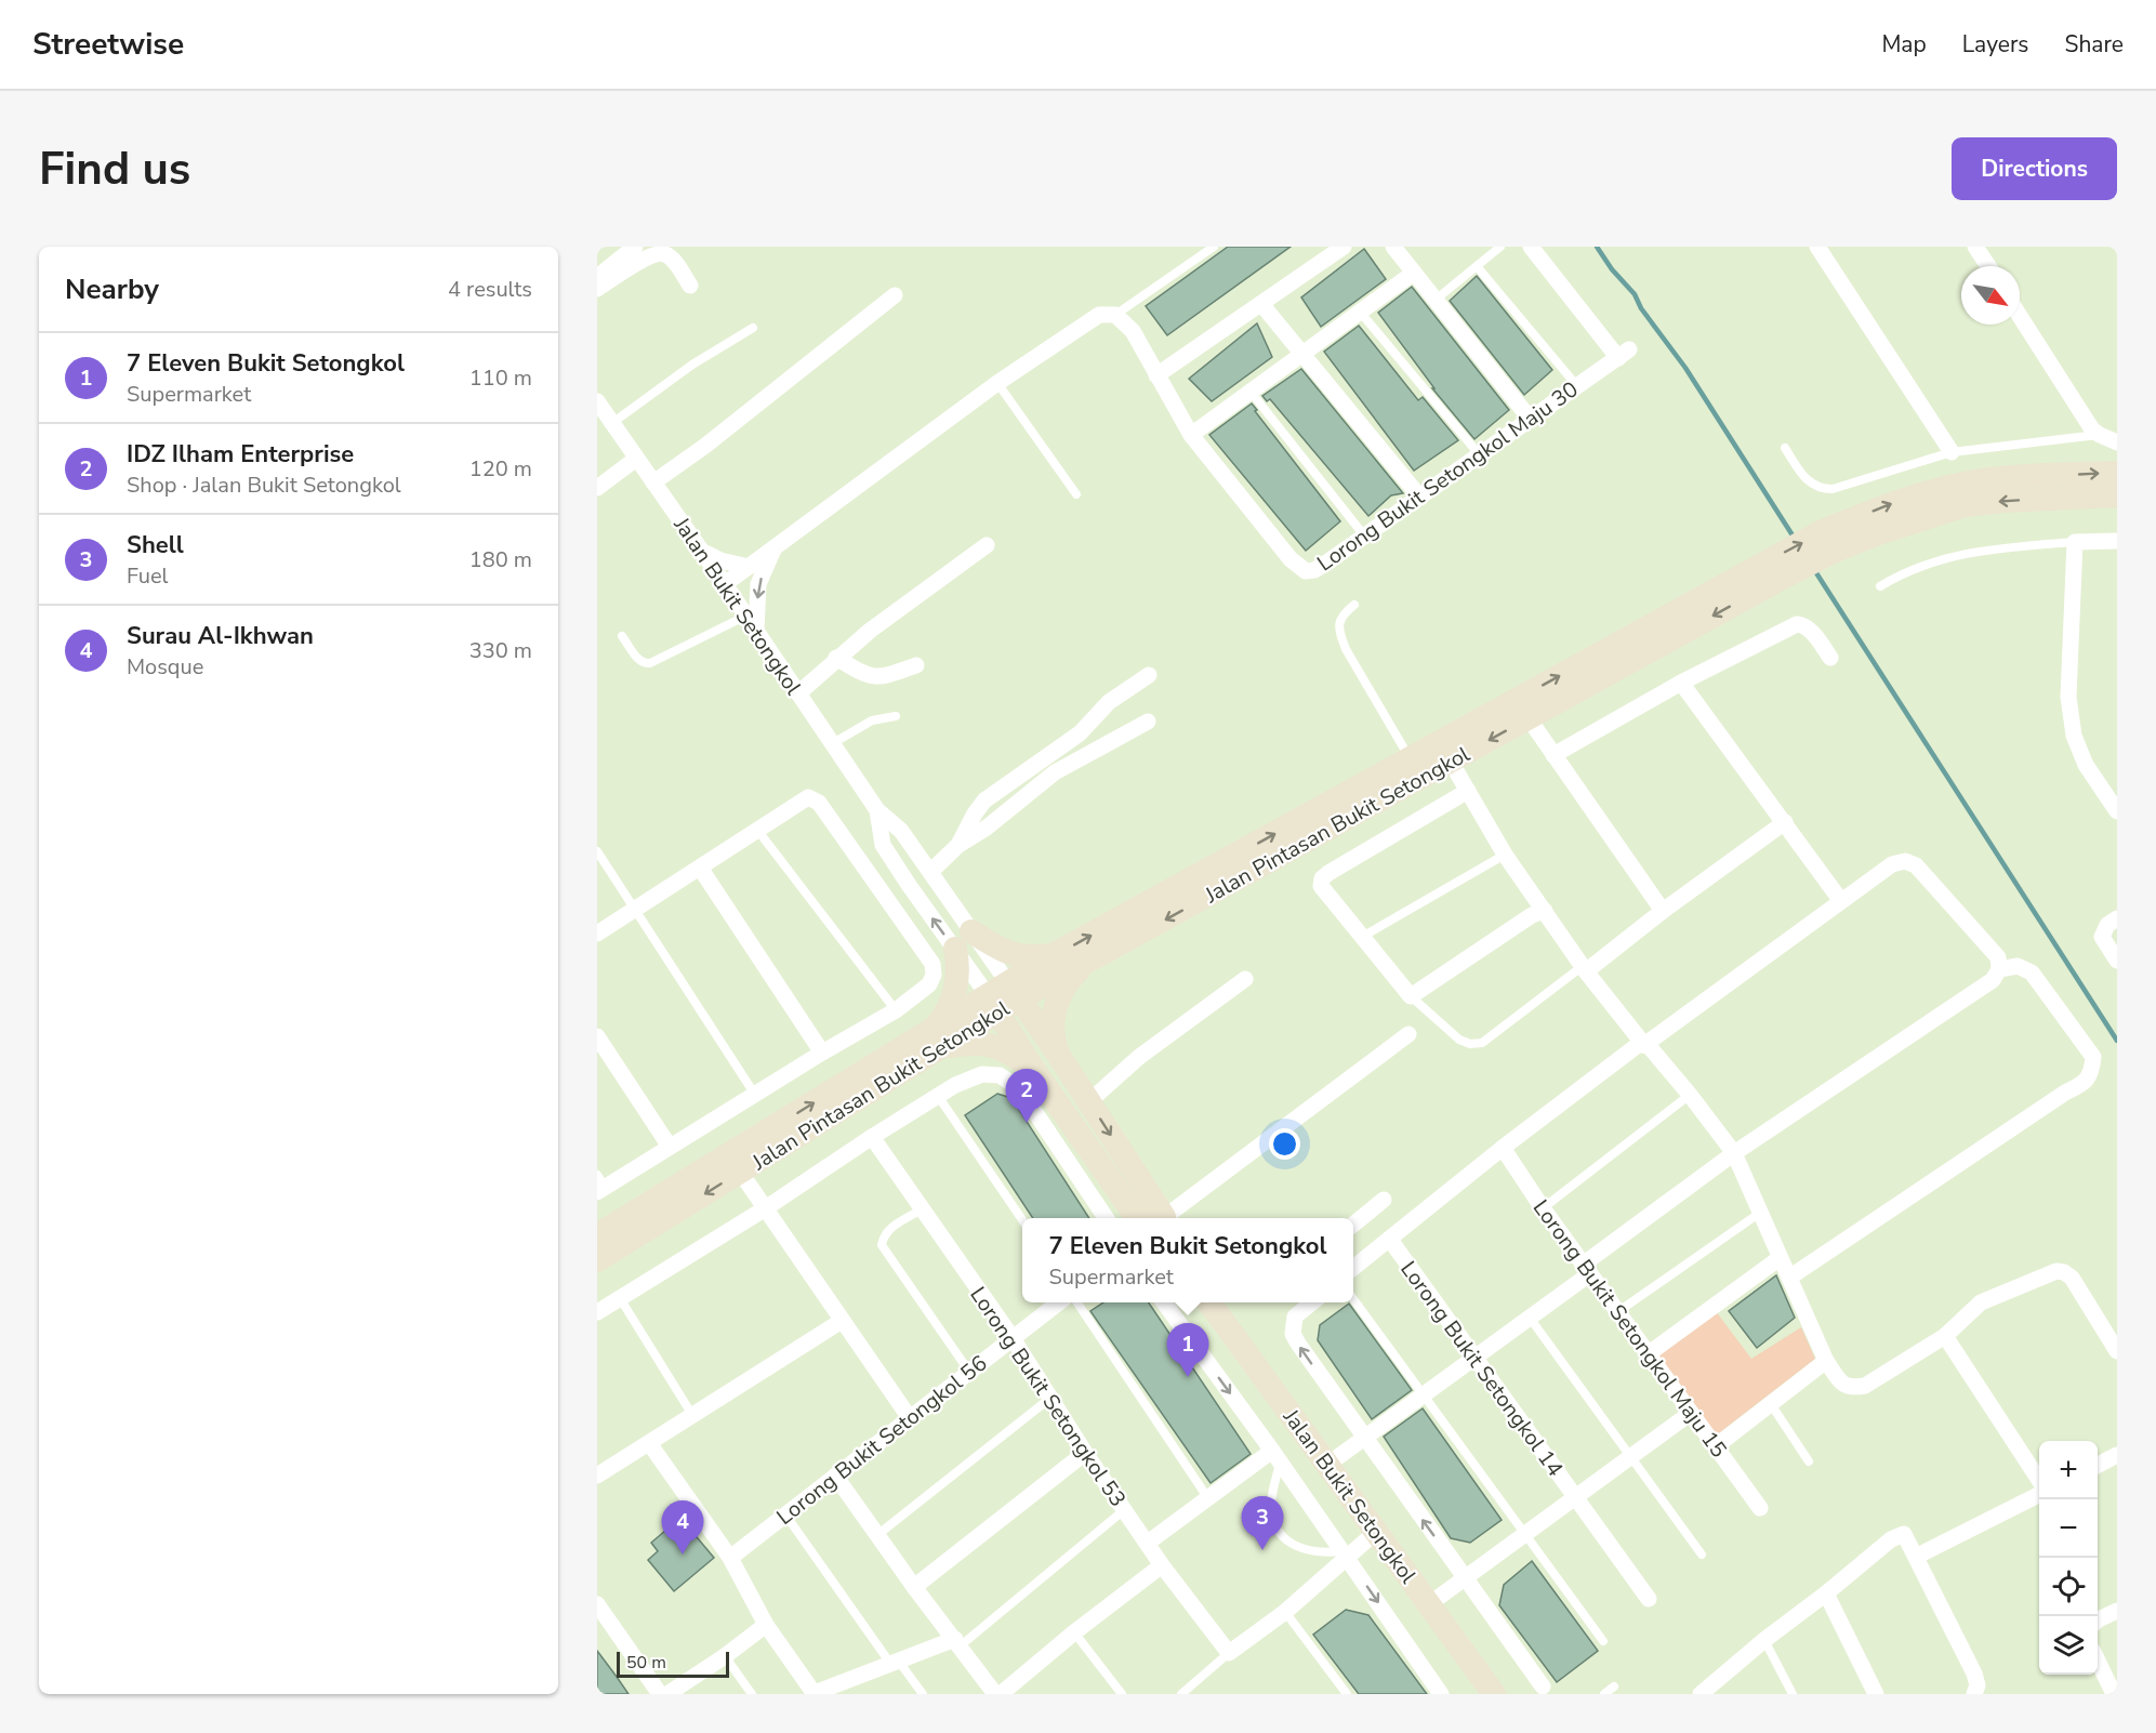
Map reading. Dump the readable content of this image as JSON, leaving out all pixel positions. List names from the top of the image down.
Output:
{
  "streets": {
    "main road": ["Jalan Bukit Setongkol", "Jalan Pintasan Bukit Setongkol"],
    "street": [
      "Lorong Bukit Setongkol Maju 30",
      "Lorong Bukit Setongkol Maju 15",
      "Lorong Bukit Setongkol 14",
      "Lorong Bukit Setongkol 53",
      "Lorong Bukit Setongkol 56"
    ]
  },
  "crossings": [
    ["Jalan Bukit Setongkol", "Jalan Pintasan Bukit Setongkol"],
    ["Lorong Bukit Setongkol 53", "Lorong Bukit Setongkol 56"]
  ],
  "scale_bar": "50 m",
  "north": "bottom right",
  "page": {
    "header": "Streetwise",
    "nav": ["Map", "Layers", "Share"],
    "buttons": "Directions",
    "title": "Find us",
    "heading": ["Nearby", "4 results"],
    "list": [
      {
        "mark": "1",
        "name": "7 Eleven Bukit Setongkol",
        "note": "Supermarket",
        "value": "110 m"
      },
      {
        "mark": "2",
        "name": "IDZ Ilham Enterprise",
        "note": "Shop · Jalan Bukit Setongkol",
        "value": "120 m"
      },
      {
        "mark": "3",
        "name": "Shell",
        "note": "Fuel",
        "value": "180 m"
      },
      {
        "mark": "4",
        "name": "Surau Al-Ikhwan",
        "note": "Mosque",
        "value": "330 m"
      }
    ],
    "pins": [
      "2",
      "1",
      "3",
      "4"
    ],
    "popup": ["7 Eleven Bukit Setongkol", "Supermarket"],
    "map_buttons": ["+", "−"],
    "scale": "50 m"
  }
}
